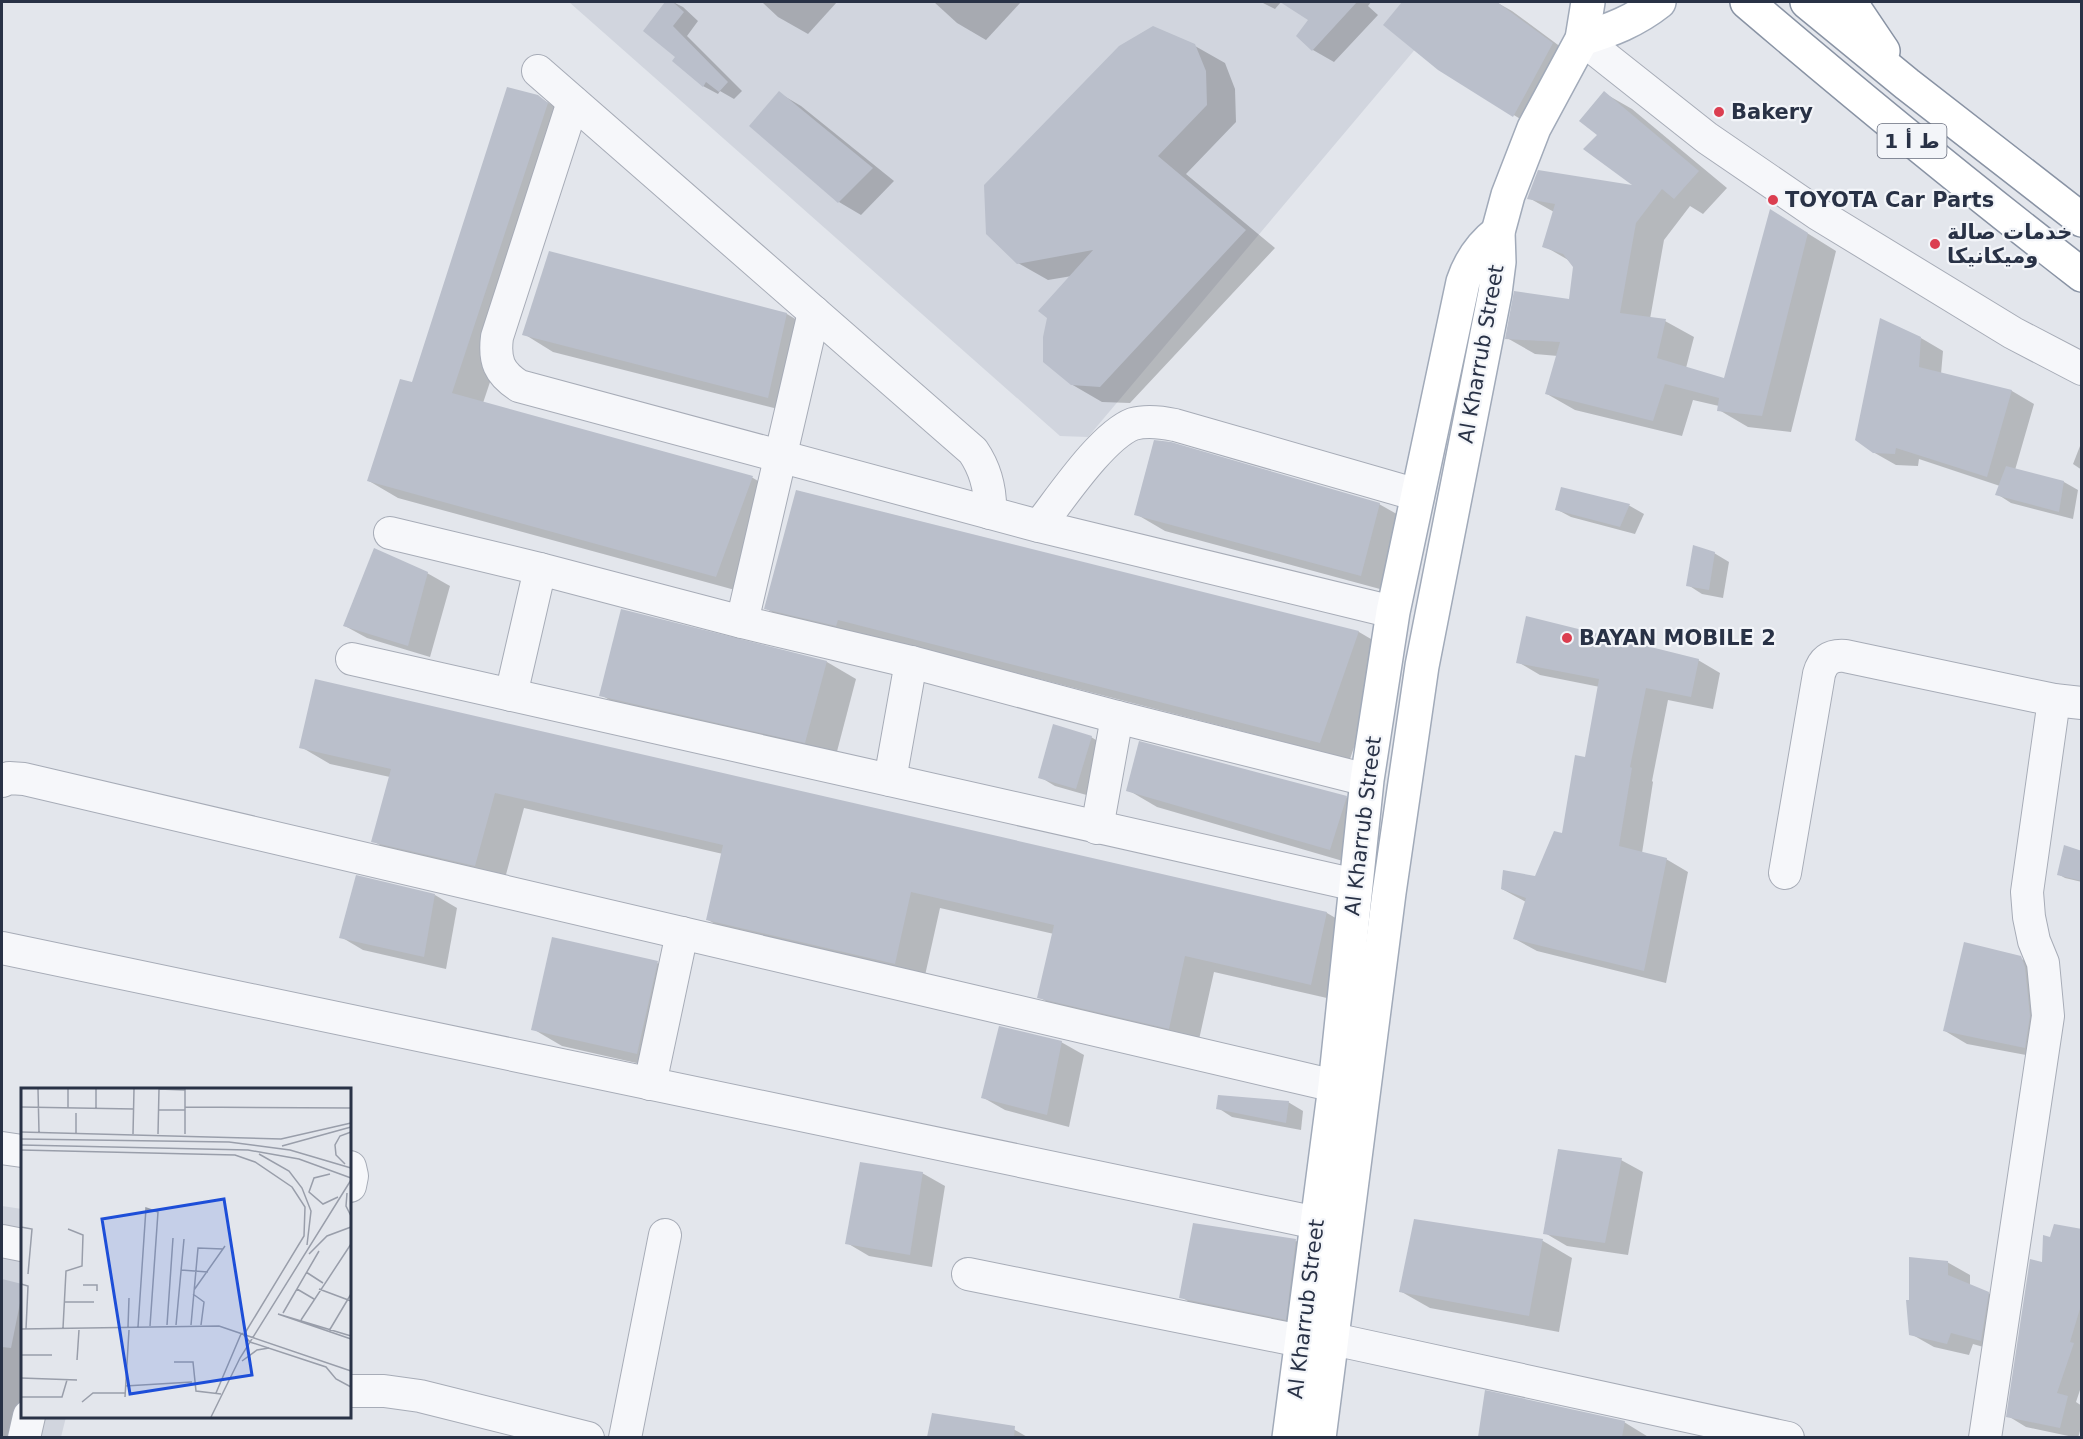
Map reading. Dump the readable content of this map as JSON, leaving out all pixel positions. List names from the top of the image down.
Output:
{
  "streets": {
    "main road": ["ط أ 1", "Al Kharrub Street"]
  },
  "places": [
    "Bakery",
    "TOYOTA Car Parts",
    "خدمات صالة وميكانيكا",
    "BAYAN MOBILE 2"
  ]
}
